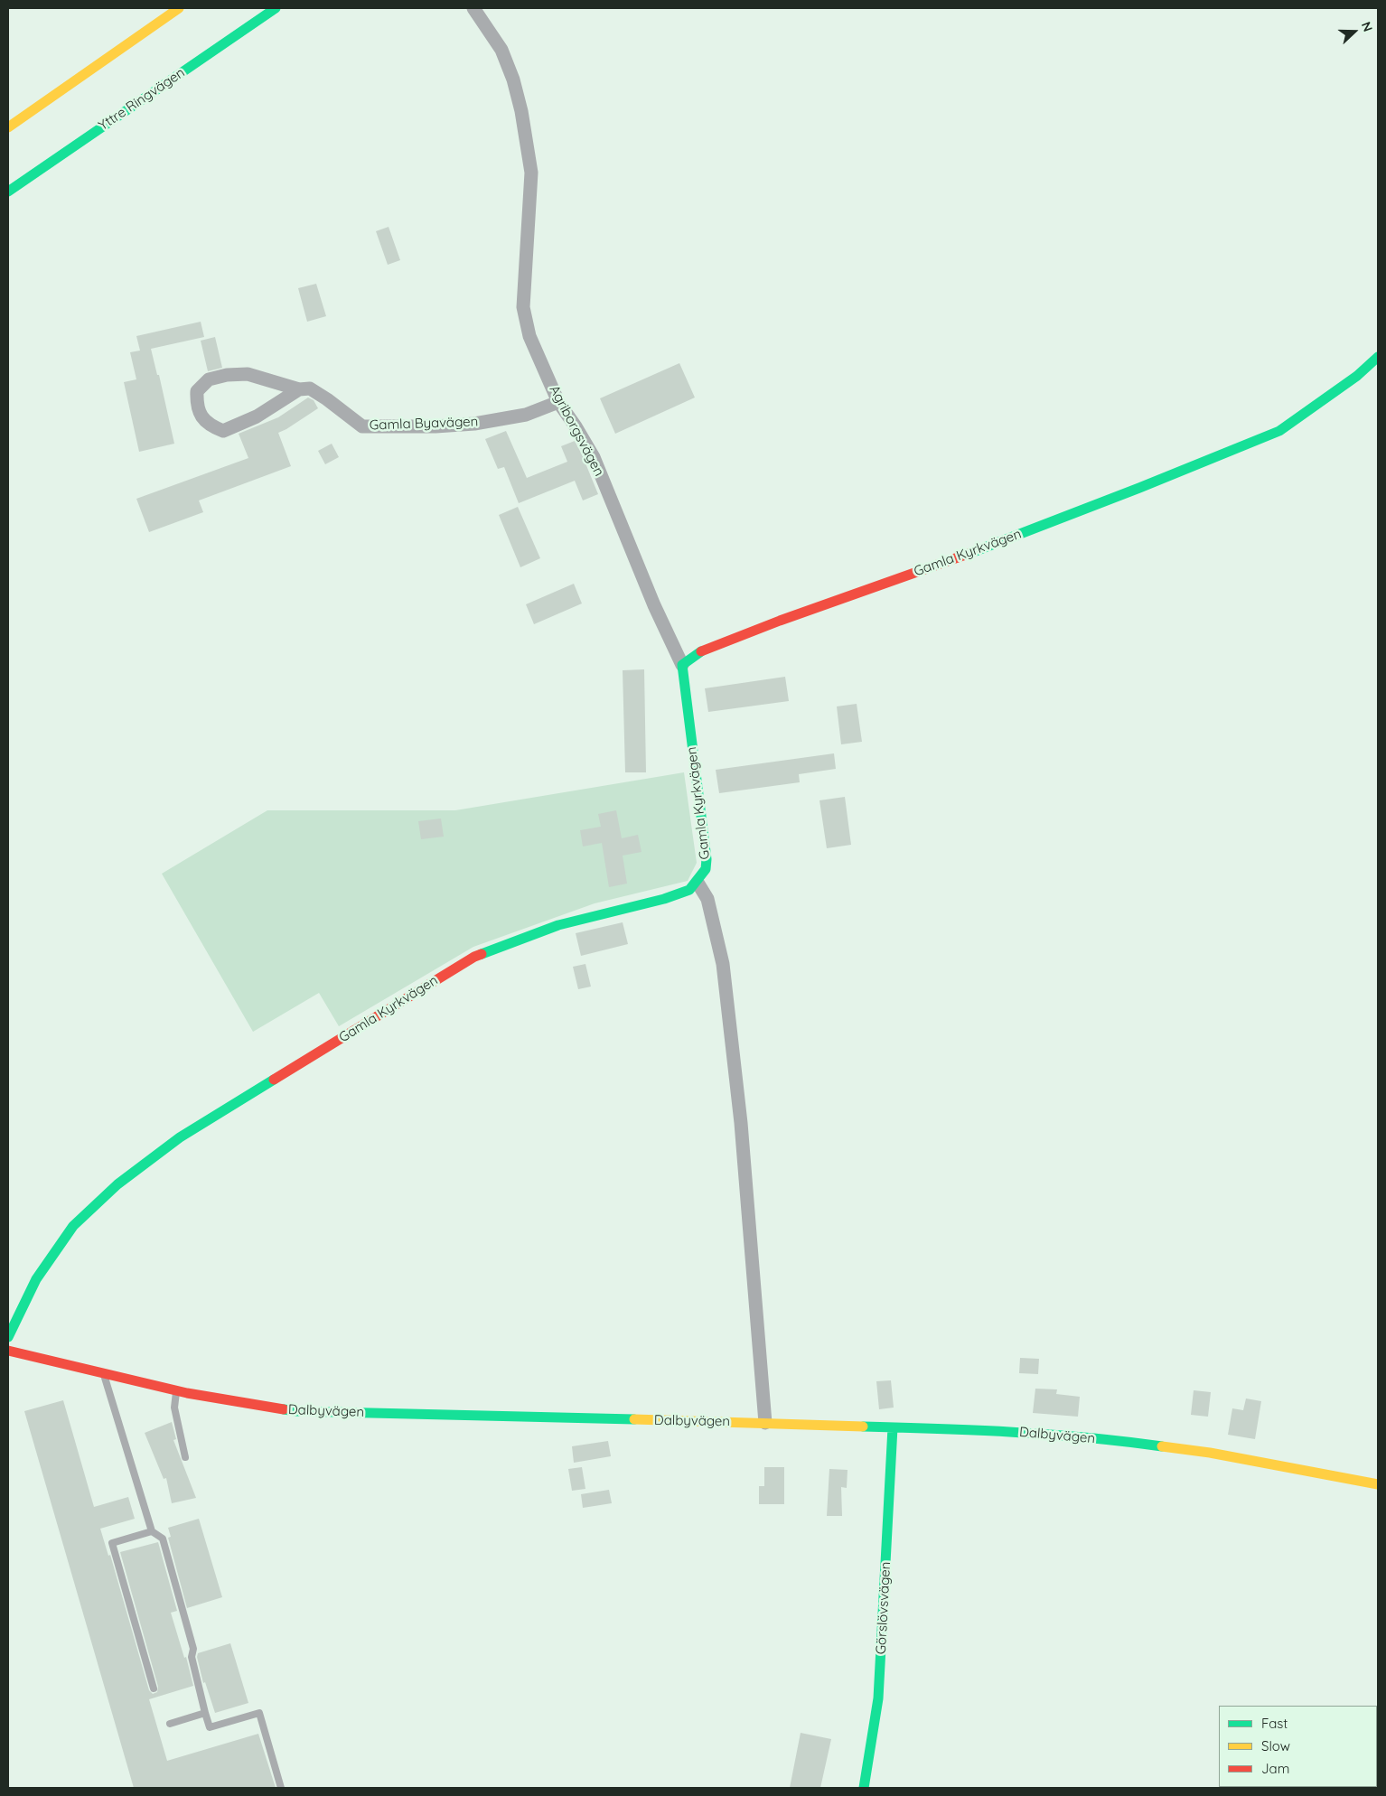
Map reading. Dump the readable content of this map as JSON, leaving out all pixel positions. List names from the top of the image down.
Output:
{
  "streets": {
    "main road": [
      "Yttre Ringvägen",
      "Gamla Kyrkvägen",
      "Dalbyvägen",
      "Görslövsvägen"
    ],
    "street": ["Gamla Byavägen", "Agriborgsvägen"]
  },
  "crossings": [
    ["Gamla Byavägen", "Agriborgsvägen"],
    ["Agriborgsvägen", "Gamla Kyrkvägen"],
    ["Dalbyvägen", "Görslövsvägen"]
  ],
  "legend": ["Fast", "Slow", "Jam"],
  "north": "right"
}
